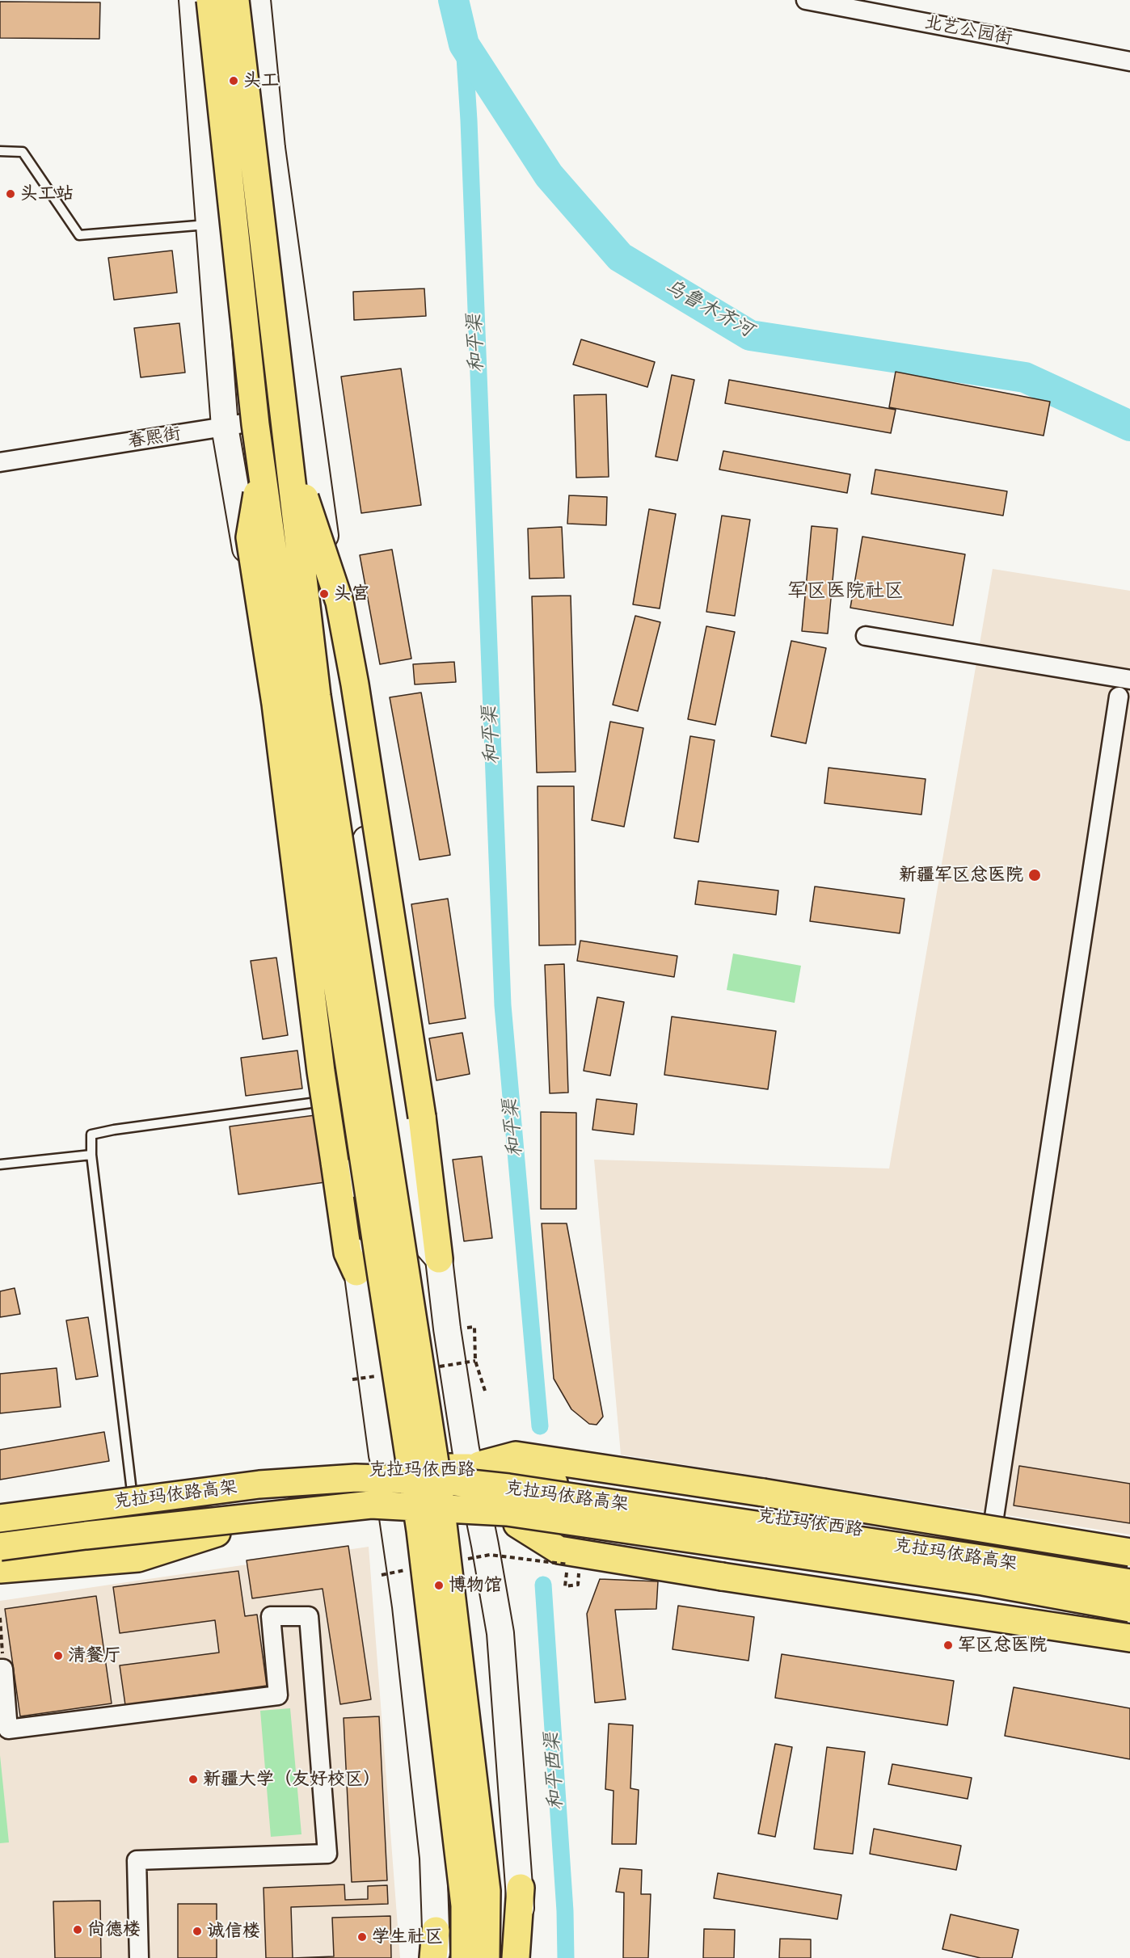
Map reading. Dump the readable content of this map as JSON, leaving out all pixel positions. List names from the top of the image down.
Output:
{
  "streets": {
    "main road": ["克拉玛依西路", "克拉玛依路高架"],
    "street": ["北艺公园街", "春熙街"]
  },
  "crossings": [
    ["克拉玛依西路", "克拉玛依路高架"]
  ],
  "districts": ["军区医院社区"],
  "water": ["乌鲁木齐河", "和平渠", "和平西渠"],
  "places": [
    "头工",
    "头工站",
    "头宫",
    "新疆军区总医院",
    "博物馆",
    "军区总医院",
    "清餐厅",
    "新疆大学（友好校区）",
    "尚德楼",
    "诚信楼",
    "学生社区"
  ]
}
